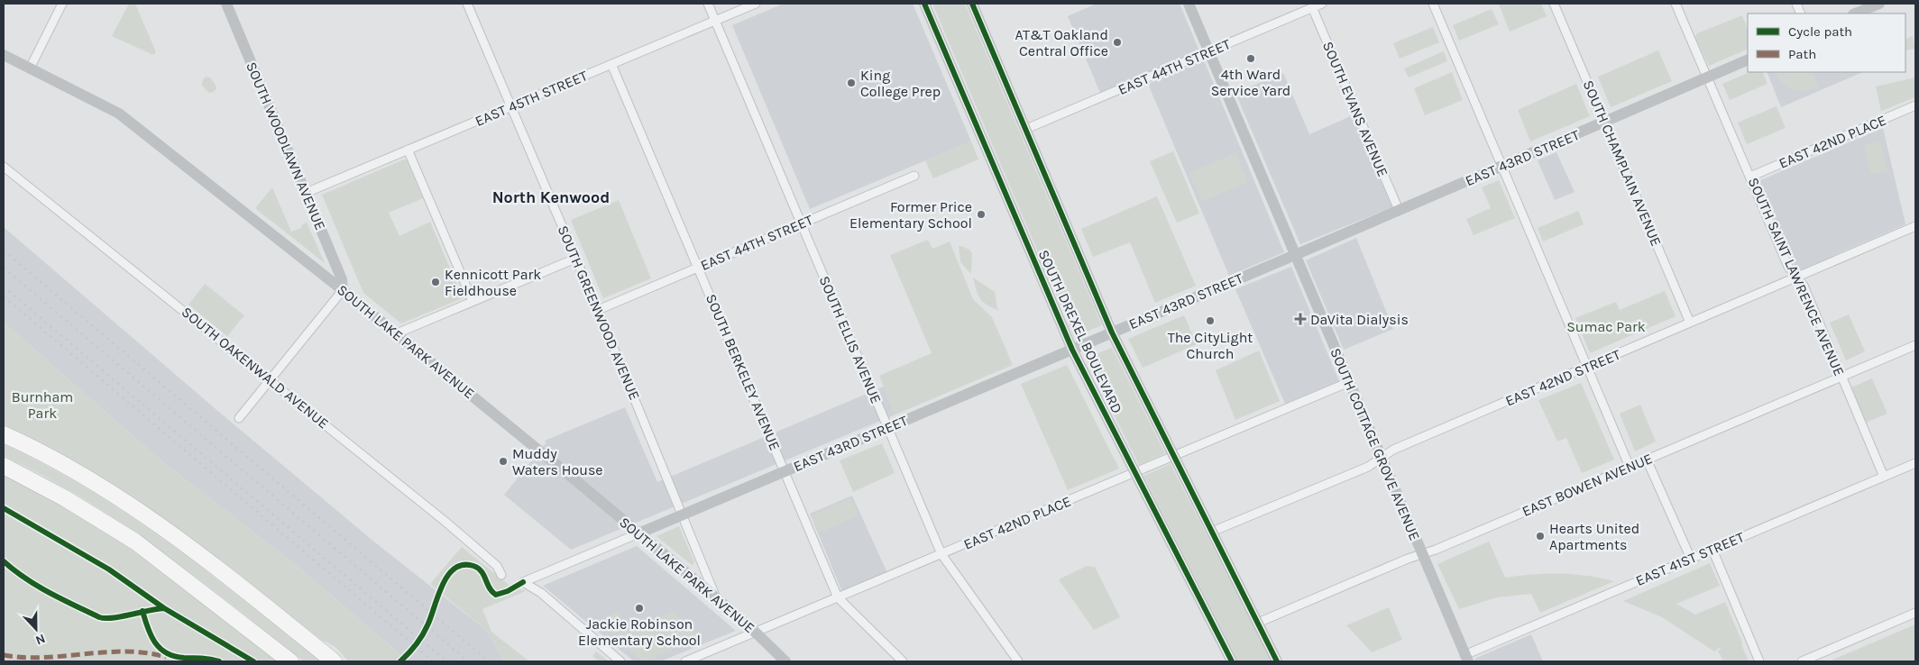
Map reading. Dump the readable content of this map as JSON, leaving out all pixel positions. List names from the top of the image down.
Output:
{
  "streets": {
    "street": [
      "EAST 44TH STREET",
      "EAST 45TH STREET",
      "SOUTH EVANS AVENUE",
      "EAST 42ND PLACE",
      "SOUTH WOODLAWN AVENUE",
      "EAST 43RD STREET",
      "SOUTH CHAMPLAIN AVENUE",
      "SOUTH SAINT LAWRENCE AVENUE",
      "SOUTH GREENWOOD AVENUE",
      "SOUTH DREXEL BOULEVARD",
      "SOUTH ELLIS AVENUE",
      "SOUTH LAKE PARK AVENUE",
      "SOUTH OAKENWALD AVENUE",
      "SOUTH BERKELEY AVENUE",
      "EAST 42ND STREET",
      "SOUTH COTTAGE GROVE AVENUE",
      "EAST BOWEN AVENUE",
      "EAST 41ST STREET"
    ]
  },
  "crossings": [
    ["EAST 44TH STREET", "SOUTH EVANS AVENUE"],
    ["EAST 44TH STREET", "SOUTH GREENWOOD AVENUE"],
    ["EAST 44TH STREET", "SOUTH DREXEL BOULEVARD"],
    ["EAST 44TH STREET", "SOUTH ELLIS AVENUE"],
    ["EAST 44TH STREET", "SOUTH BERKELEY AVENUE"],
    ["EAST 44TH STREET", "SOUTH COTTAGE GROVE AVENUE"],
    ["EAST 45TH STREET", "SOUTH WOODLAWN AVENUE"],
    ["EAST 45TH STREET", "SOUTH GREENWOOD AVENUE"],
    ["EAST 45TH STREET", "SOUTH ELLIS AVENUE"],
    ["EAST 45TH STREET", "SOUTH BERKELEY AVENUE"],
    ["SOUTH EVANS AVENUE", "EAST 43RD STREET"],
    ["EAST 42ND PLACE", "SOUTH SAINT LAWRENCE AVENUE"],
    ["EAST 42ND PLACE", "SOUTH DREXEL BOULEVARD"],
    ["EAST 42ND PLACE", "SOUTH ELLIS AVENUE"],
    ["EAST 42ND PLACE", "SOUTH LAKE PARK AVENUE"],
    ["EAST 42ND PLACE", "SOUTH BERKELEY AVENUE"],
    ["EAST 42ND PLACE", "SOUTH COTTAGE GROVE AVENUE"],
    ["SOUTH WOODLAWN AVENUE", "SOUTH LAKE PARK AVENUE"],
    ["EAST 43RD STREET", "SOUTH CHAMPLAIN AVENUE"],
    ["EAST 43RD STREET", "SOUTH SAINT LAWRENCE AVENUE"],
    ["EAST 43RD STREET", "SOUTH GREENWOOD AVENUE"],
    ["EAST 43RD STREET", "SOUTH DREXEL BOULEVARD"],
    ["EAST 43RD STREET", "SOUTH ELLIS AVENUE"],
    ["EAST 43RD STREET", "SOUTH LAKE PARK AVENUE"],
    ["EAST 43RD STREET", "SOUTH BERKELEY AVENUE"],
    ["EAST 43RD STREET", "SOUTH COTTAGE GROVE AVENUE"],
    ["SOUTH CHAMPLAIN AVENUE", "EAST 42ND STREET"],
    ["SOUTH SAINT LAWRENCE AVENUE", "EAST 42ND STREET"],
    ["SOUTH SAINT LAWRENCE AVENUE", "EAST BOWEN AVENUE"],
    ["SOUTH SAINT LAWRENCE AVENUE", "EAST 41ST STREET"],
    ["SOUTH GREENWOOD AVENUE", "SOUTH LAKE PARK AVENUE"],
    ["SOUTH DREXEL BOULEVARD", "EAST 42ND STREET"],
    ["SOUTH DREXEL BOULEVARD", "EAST BOWEN AVENUE"],
    ["EAST 42ND STREET", "SOUTH COTTAGE GROVE AVENUE"],
    ["SOUTH COTTAGE GROVE AVENUE", "EAST BOWEN AVENUE"],
    ["SOUTH COTTAGE GROVE AVENUE", "EAST 41ST STREET"]
  ],
  "districts": ["North Kenwood"],
  "parks": ["Sumac Park", "Burnham Park"],
  "places": {
    "other": [
      "AT&T Oakland Central Office",
      "4th Ward Service Yard",
      "King College Prep",
      "Former Price Elementary School",
      "Kennicott Park Fieldhouse",
      "The CityLight Church",
      "Muddy Waters House",
      "Hearts United Apartments",
      "Jackie Robinson Elementary School"
    ],
    "health": ["DaVita Dialysis"]
  },
  "legend": ["Cycle path", "Path"],
  "north": "bottom"
}
